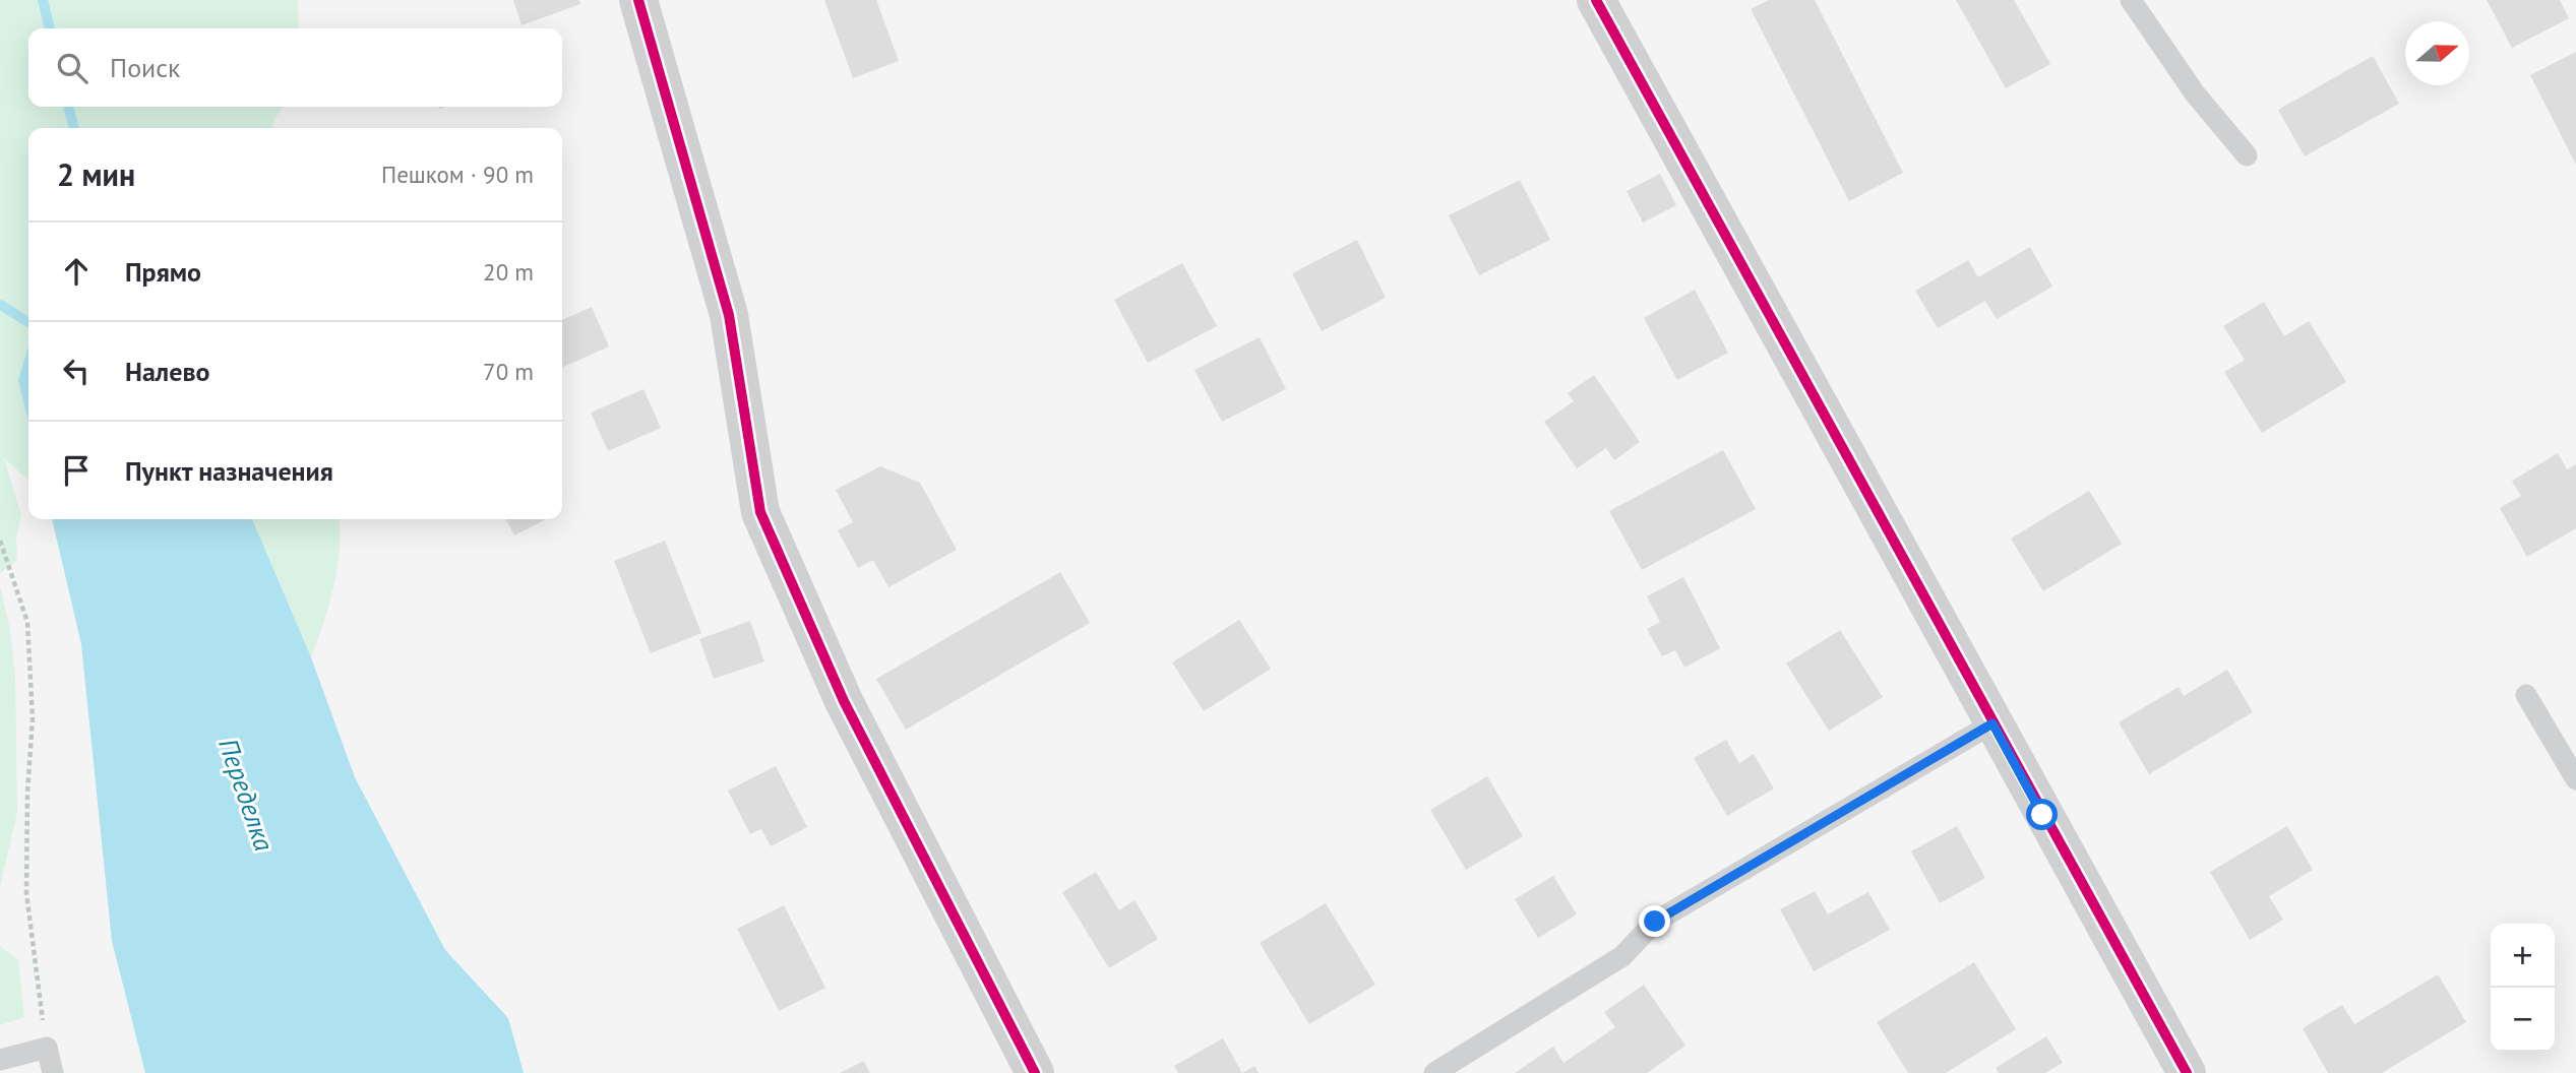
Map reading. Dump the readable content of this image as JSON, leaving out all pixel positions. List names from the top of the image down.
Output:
{
  "water": ["Переделка"],
  "north": "right",
  "page": {
    "search": "Поиск",
    "heading": ["2 мин", "Пешком · 90 m"],
    "list": [
      ["Прямо", "20 m"],
      ["Налево", "70 m"],
      "Пункт назначения"
    ],
    "map_buttons": ["+", "−"]
  }
}
